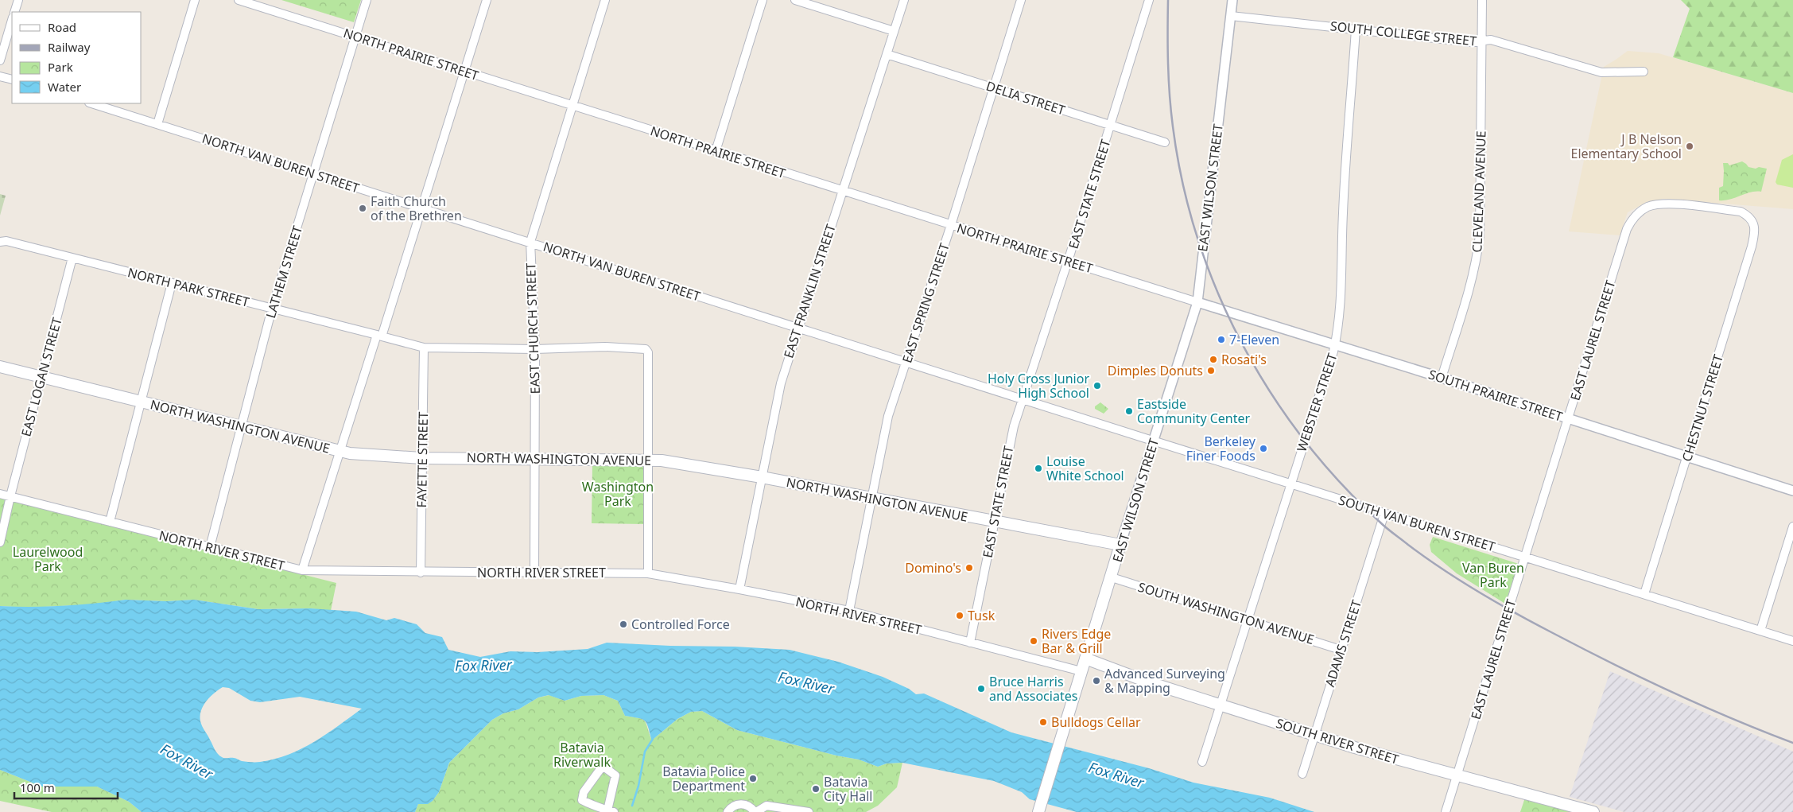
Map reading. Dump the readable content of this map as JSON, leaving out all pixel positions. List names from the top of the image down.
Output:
{
  "streets": {
    "main road": ["EAST WILSON STREET", "NORTH WASHINGTON AVENUE", "SOUTH RIVER STREET"],
    "street": [
      "SOUTH COLLEGE STREET",
      "NORTH PRAIRIE STREET",
      "DELIA STREET",
      "NORTH VAN BUREN STREET",
      "CLEVELAND AVENUE",
      "EAST STATE STREET",
      "LATHEM STREET",
      "NORTH PARK STREET",
      "EAST FRANKLIN STREET",
      "EAST SPRING STREET",
      "EAST CHURCH STREET",
      "EAST LAUREL STREET",
      "EAST LOGAN STREET",
      "SOUTH PRAIRIE STREET",
      "WEBSTER STREET",
      "CHESTNUT STREET",
      "FAYETTE STREET",
      "SOUTH VAN BUREN STREET",
      "NORTH RIVER STREET",
      "SOUTH WASHINGTON AVENUE",
      "ADAMS STREET"
    ]
  },
  "crossings": [
    ["SOUTH COLLEGE STREET", "EAST WILSON STREET"],
    ["SOUTH COLLEGE STREET", "CLEVELAND AVENUE"],
    ["SOUTH COLLEGE STREET", "WEBSTER STREET"],
    ["NORTH PRAIRIE STREET", "EAST WILSON STREET"],
    ["NORTH PRAIRIE STREET", "EAST STATE STREET"],
    ["NORTH PRAIRIE STREET", "LATHEM STREET"],
    ["NORTH PRAIRIE STREET", "EAST FRANKLIN STREET"],
    ["NORTH PRAIRIE STREET", "EAST SPRING STREET"],
    ["NORTH PRAIRIE STREET", "EAST CHURCH STREET"],
    ["NORTH PRAIRIE STREET", "SOUTH PRAIRIE STREET"],
    ["DELIA STREET", "EAST STATE STREET"],
    ["DELIA STREET", "EAST FRANKLIN STREET"],
    ["DELIA STREET", "EAST SPRING STREET"],
    ["NORTH VAN BUREN STREET", "EAST WILSON STREET"],
    ["NORTH VAN BUREN STREET", "EAST STATE STREET"],
    ["NORTH VAN BUREN STREET", "LATHEM STREET"],
    ["NORTH VAN BUREN STREET", "EAST FRANKLIN STREET"],
    ["NORTH VAN BUREN STREET", "EAST SPRING STREET"],
    ["NORTH VAN BUREN STREET", "EAST CHURCH STREET"],
    ["NORTH VAN BUREN STREET", "SOUTH VAN BUREN STREET"],
    ["EAST WILSON STREET", "SOUTH PRAIRIE STREET"],
    ["EAST WILSON STREET", "NORTH WASHINGTON AVENUE"],
    ["EAST WILSON STREET", "SOUTH VAN BUREN STREET"],
    ["EAST WILSON STREET", "NORTH RIVER STREET"],
    ["EAST WILSON STREET", "SOUTH WASHINGTON AVENUE"],
    ["EAST WILSON STREET", "SOUTH RIVER STREET"],
    ["CLEVELAND AVENUE", "SOUTH PRAIRIE STREET"],
    ["EAST STATE STREET", "NORTH WASHINGTON AVENUE"],
    ["EAST STATE STREET", "NORTH RIVER STREET"],
    ["LATHEM STREET", "NORTH PARK STREET"],
    ["LATHEM STREET", "NORTH WASHINGTON AVENUE"],
    ["LATHEM STREET", "NORTH RIVER STREET"],
    ["NORTH PARK STREET", "EAST CHURCH STREET"],
    ["NORTH PARK STREET", "EAST LOGAN STREET"],
    ["NORTH PARK STREET", "NORTH WASHINGTON AVENUE"],
    ["NORTH PARK STREET", "FAYETTE STREET"],
    ["EAST FRANKLIN STREET", "NORTH WASHINGTON AVENUE"],
    ["EAST FRANKLIN STREET", "NORTH RIVER STREET"],
    ["EAST SPRING STREET", "NORTH WASHINGTON AVENUE"],
    ["EAST SPRING STREET", "NORTH RIVER STREET"],
    ["EAST CHURCH STREET", "NORTH WASHINGTON AVENUE"],
    ["EAST CHURCH STREET", "NORTH RIVER STREET"],
    ["EAST LAUREL STREET", "SOUTH PRAIRIE STREET"],
    ["EAST LAUREL STREET", "CHESTNUT STREET"],
    ["EAST LAUREL STREET", "SOUTH VAN BUREN STREET"],
    ["EAST LAUREL STREET", "SOUTH RIVER STREET"],
    ["EAST LOGAN STREET", "NORTH WASHINGTON AVENUE"],
    ["EAST LOGAN STREET", "NORTH RIVER STREET"],
    ["SOUTH PRAIRIE STREET", "WEBSTER STREET"],
    ["SOUTH PRAIRIE STREET", "CHESTNUT STREET"],
    ["WEBSTER STREET", "SOUTH VAN BUREN STREET"],
    ["WEBSTER STREET", "SOUTH WASHINGTON AVENUE"],
    ["WEBSTER STREET", "SOUTH RIVER STREET"],
    ["CHESTNUT STREET", "SOUTH VAN BUREN STREET"],
    ["NORTH WASHINGTON AVENUE", "FAYETTE STREET"],
    ["FAYETTE STREET", "NORTH RIVER STREET"],
    ["SOUTH VAN BUREN STREET", "ADAMS STREET"],
    ["SOUTH WASHINGTON AVENUE", "ADAMS STREET"],
    ["ADAMS STREET", "SOUTH RIVER STREET"]
  ],
  "water": ["Fox River"],
  "parks": [
    "Washington Park",
    "Laurelwood Park",
    "Van Buren Park",
    "Batavia Riverwalk"
  ],
  "places": [
    "J B Nelson Elementary School",
    "Faith Church of the Brethren",
    "7-Eleven",
    "Rosati's",
    "Dimples Donuts",
    "Holy Cross Junior High School",
    "Eastside Community Center",
    "Berkeley Finer Foods",
    "Louise White School",
    "Domino's",
    "Tusk",
    "Controlled Force",
    "Rivers Edge Bar & Grill",
    "Advanced Surveying & Mapping",
    "Bruce Harris and Associates",
    "Bulldogs Cellar",
    "Batavia Police Department",
    "Batavia City Hall"
  ],
  "legend": [
    "Road",
    "Railway",
    "Park",
    "Water"
  ],
  "scale_bar": "100 m"
}
